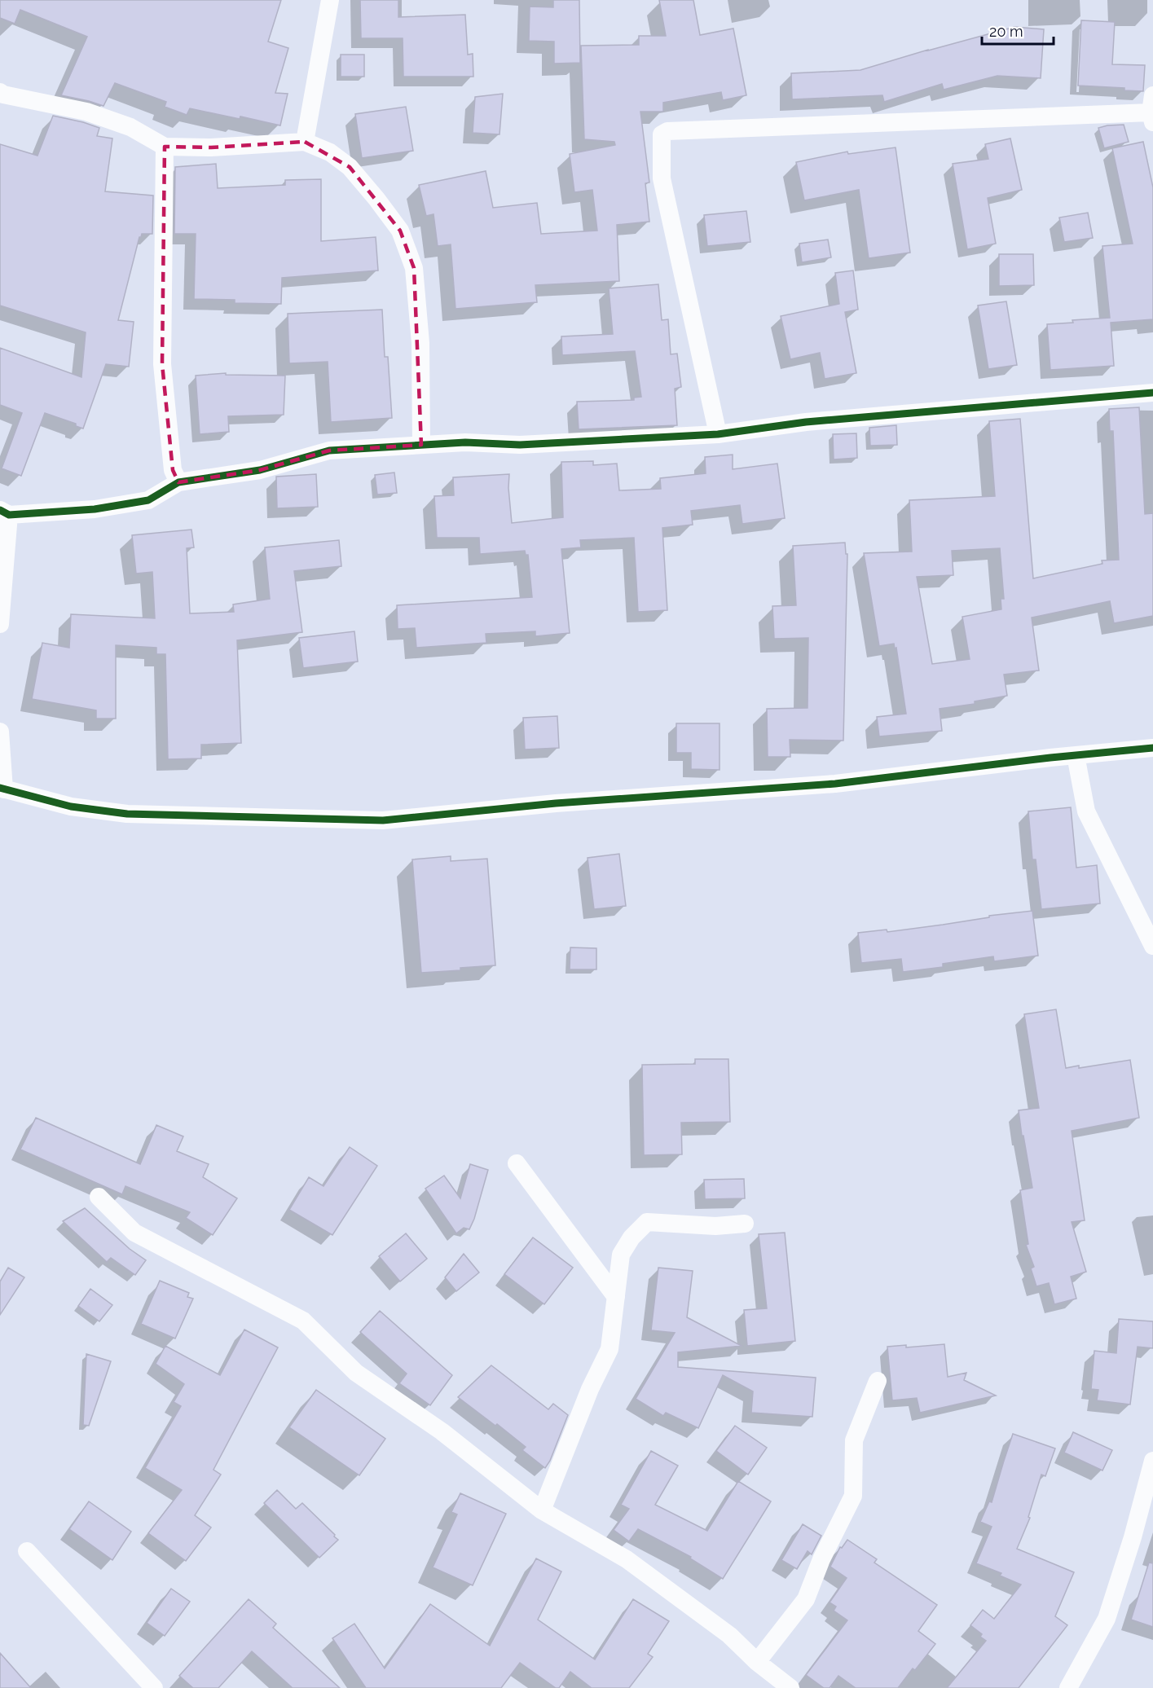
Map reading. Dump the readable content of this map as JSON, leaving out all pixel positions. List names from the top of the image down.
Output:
{
  "scale_bar": "20 m"
}
